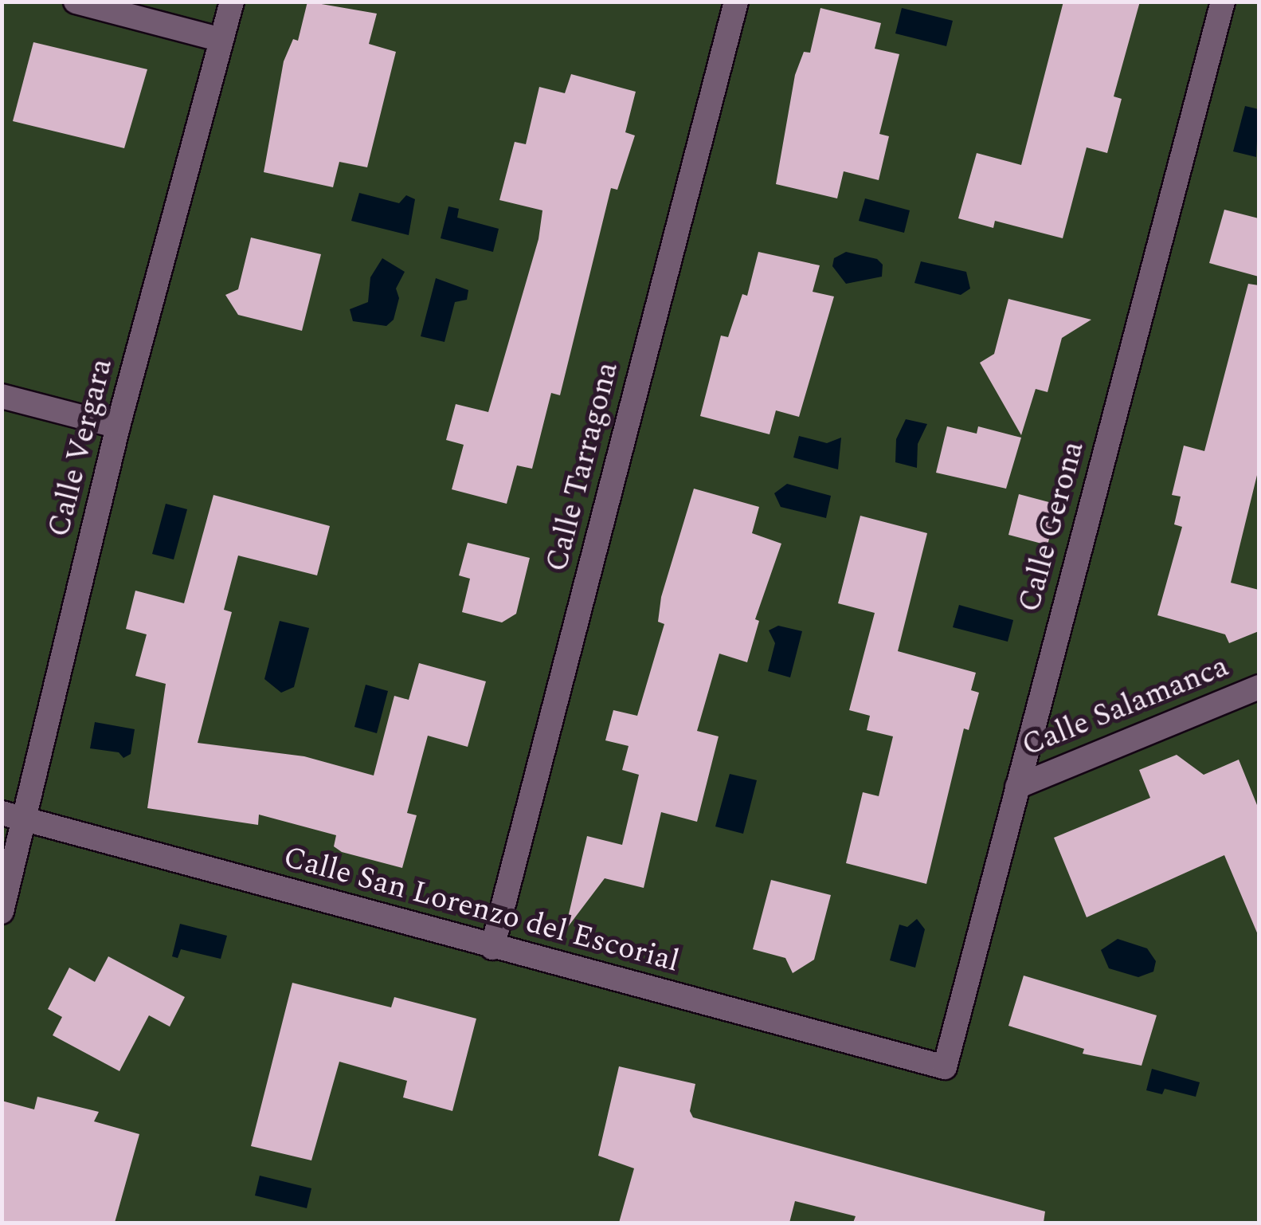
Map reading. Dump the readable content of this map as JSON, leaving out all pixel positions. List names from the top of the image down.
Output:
{
  "streets": {
    "street": [
      "Calle Vergara",
      "Calle Tarragona",
      "Calle Gerona",
      "Calle Salamanca",
      "Calle San Lorenzo del Escorial"
    ]
  },
  "crossings": [
    ["Calle Vergara", "Calle San Lorenzo del Escorial"],
    ["Calle Tarragona", "Calle San Lorenzo del Escorial"],
    ["Calle Gerona", "Calle Salamanca"],
    ["Calle Gerona", "Calle San Lorenzo del Escorial"]
  ]
}
